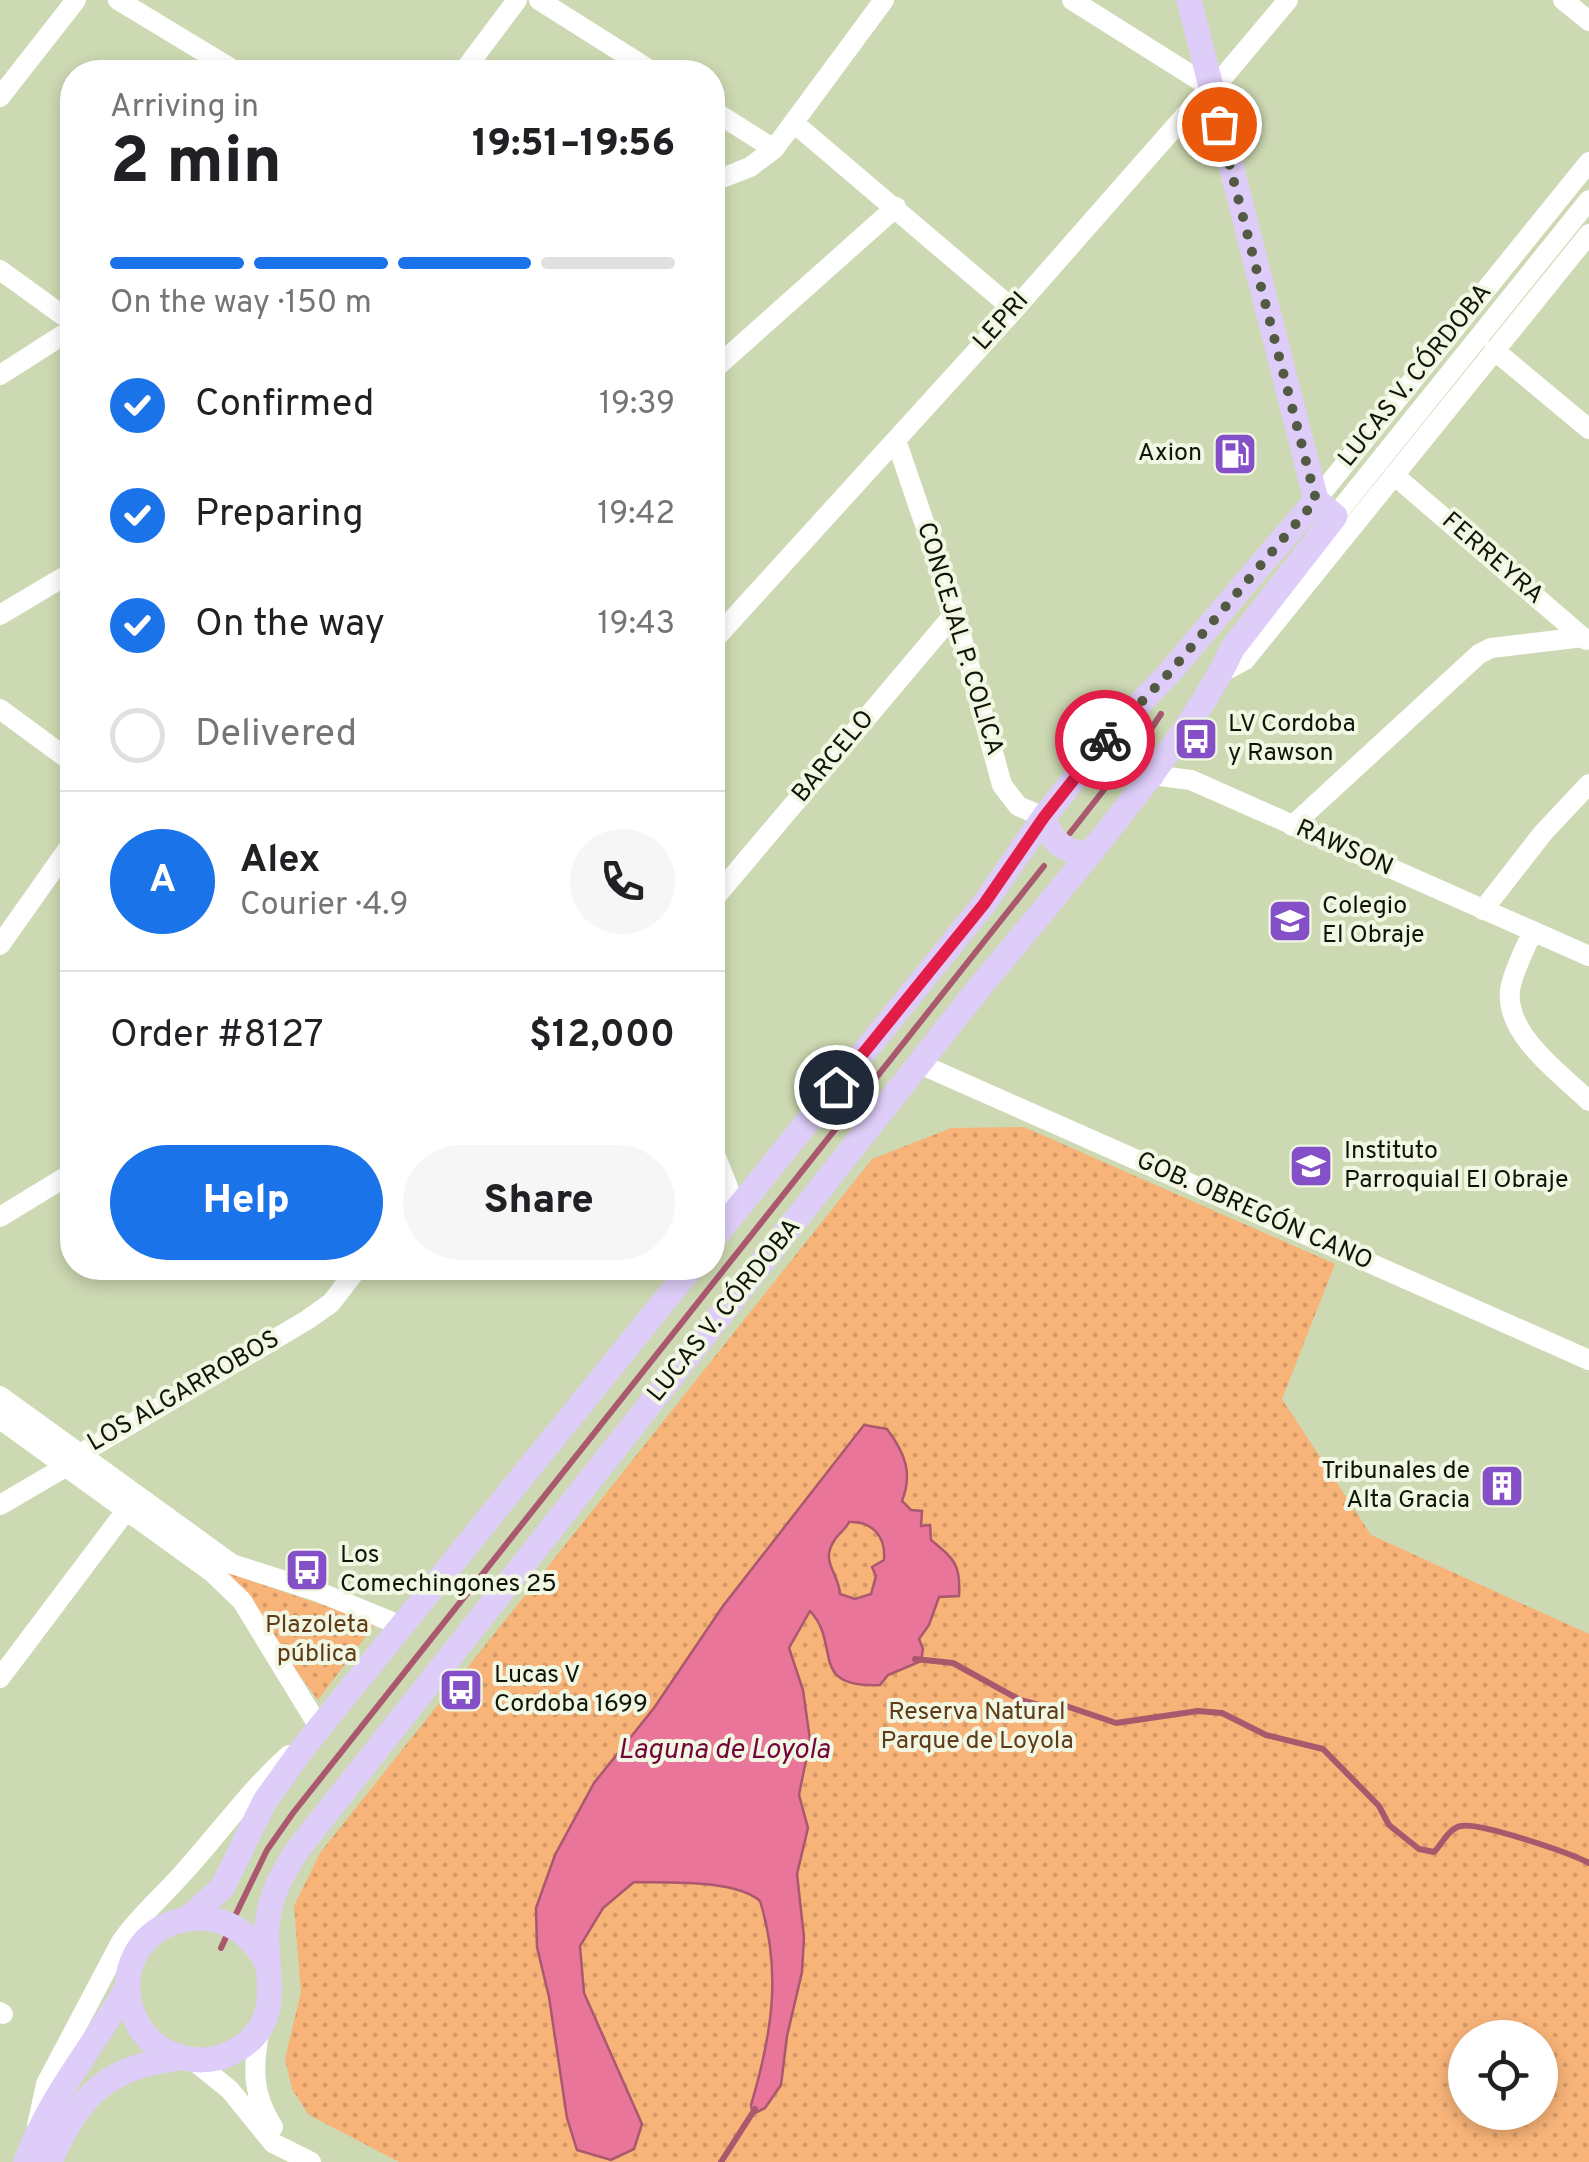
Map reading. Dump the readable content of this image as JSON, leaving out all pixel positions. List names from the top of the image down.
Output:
{
  "streets": {
    "main road": ["LUCAS V. CÓRDOBA"],
    "street": [
      "LEPRI",
      "FERREYRA",
      "CONCEJAL P. COLICA",
      "BARCELO",
      "RAWSON",
      "GOB. OBREGÓN CANO",
      "LOS ALGARROBOS"
    ]
  },
  "crossings": [
    ["LEPRI", "CONCEJAL P. COLICA"],
    ["LUCAS V. CÓRDOBA", "FERREYRA"],
    ["LUCAS V. CÓRDOBA", "CONCEJAL P. COLICA"],
    ["LUCAS V. CÓRDOBA", "RAWSON"],
    ["LUCAS V. CÓRDOBA", "GOB. OBREGÓN CANO"],
    ["CONCEJAL P. COLICA", "BARCELO"]
  ],
  "water": ["Laguna de Loyola"],
  "parks": ["Plazoleta pública", "Reserva Natural Parque de Loyola"],
  "places": {
    "fuel station": ["Axion"],
    "bus stop": ["LV Cordoba y Rawson", "Los Comechingones 25", "Lucas V Cordoba 1699"],
    "school or university": ["Colegio El Obraje", "Instituto Parroquial El Obraje"],
    "building": ["Tribunales de Alta Gracia"]
  },
  "page": {
    "heading": ["2 min", "Arriving in", "19:51–19:56"],
    "panel": [
      "Alex",
      "Courier · 4.9",
      "Order #8127",
      "$12,000"
    ],
    "bar": "On the way · 150 m",
    "list": [
      ["Confirmed", "19:39"],
      ["Preparing", "19:42"],
      ["On the way", "19:43"],
      "Delivered"
    ],
    "round": "A",
    "buttons": ["Help", "Share"]
  }
}
